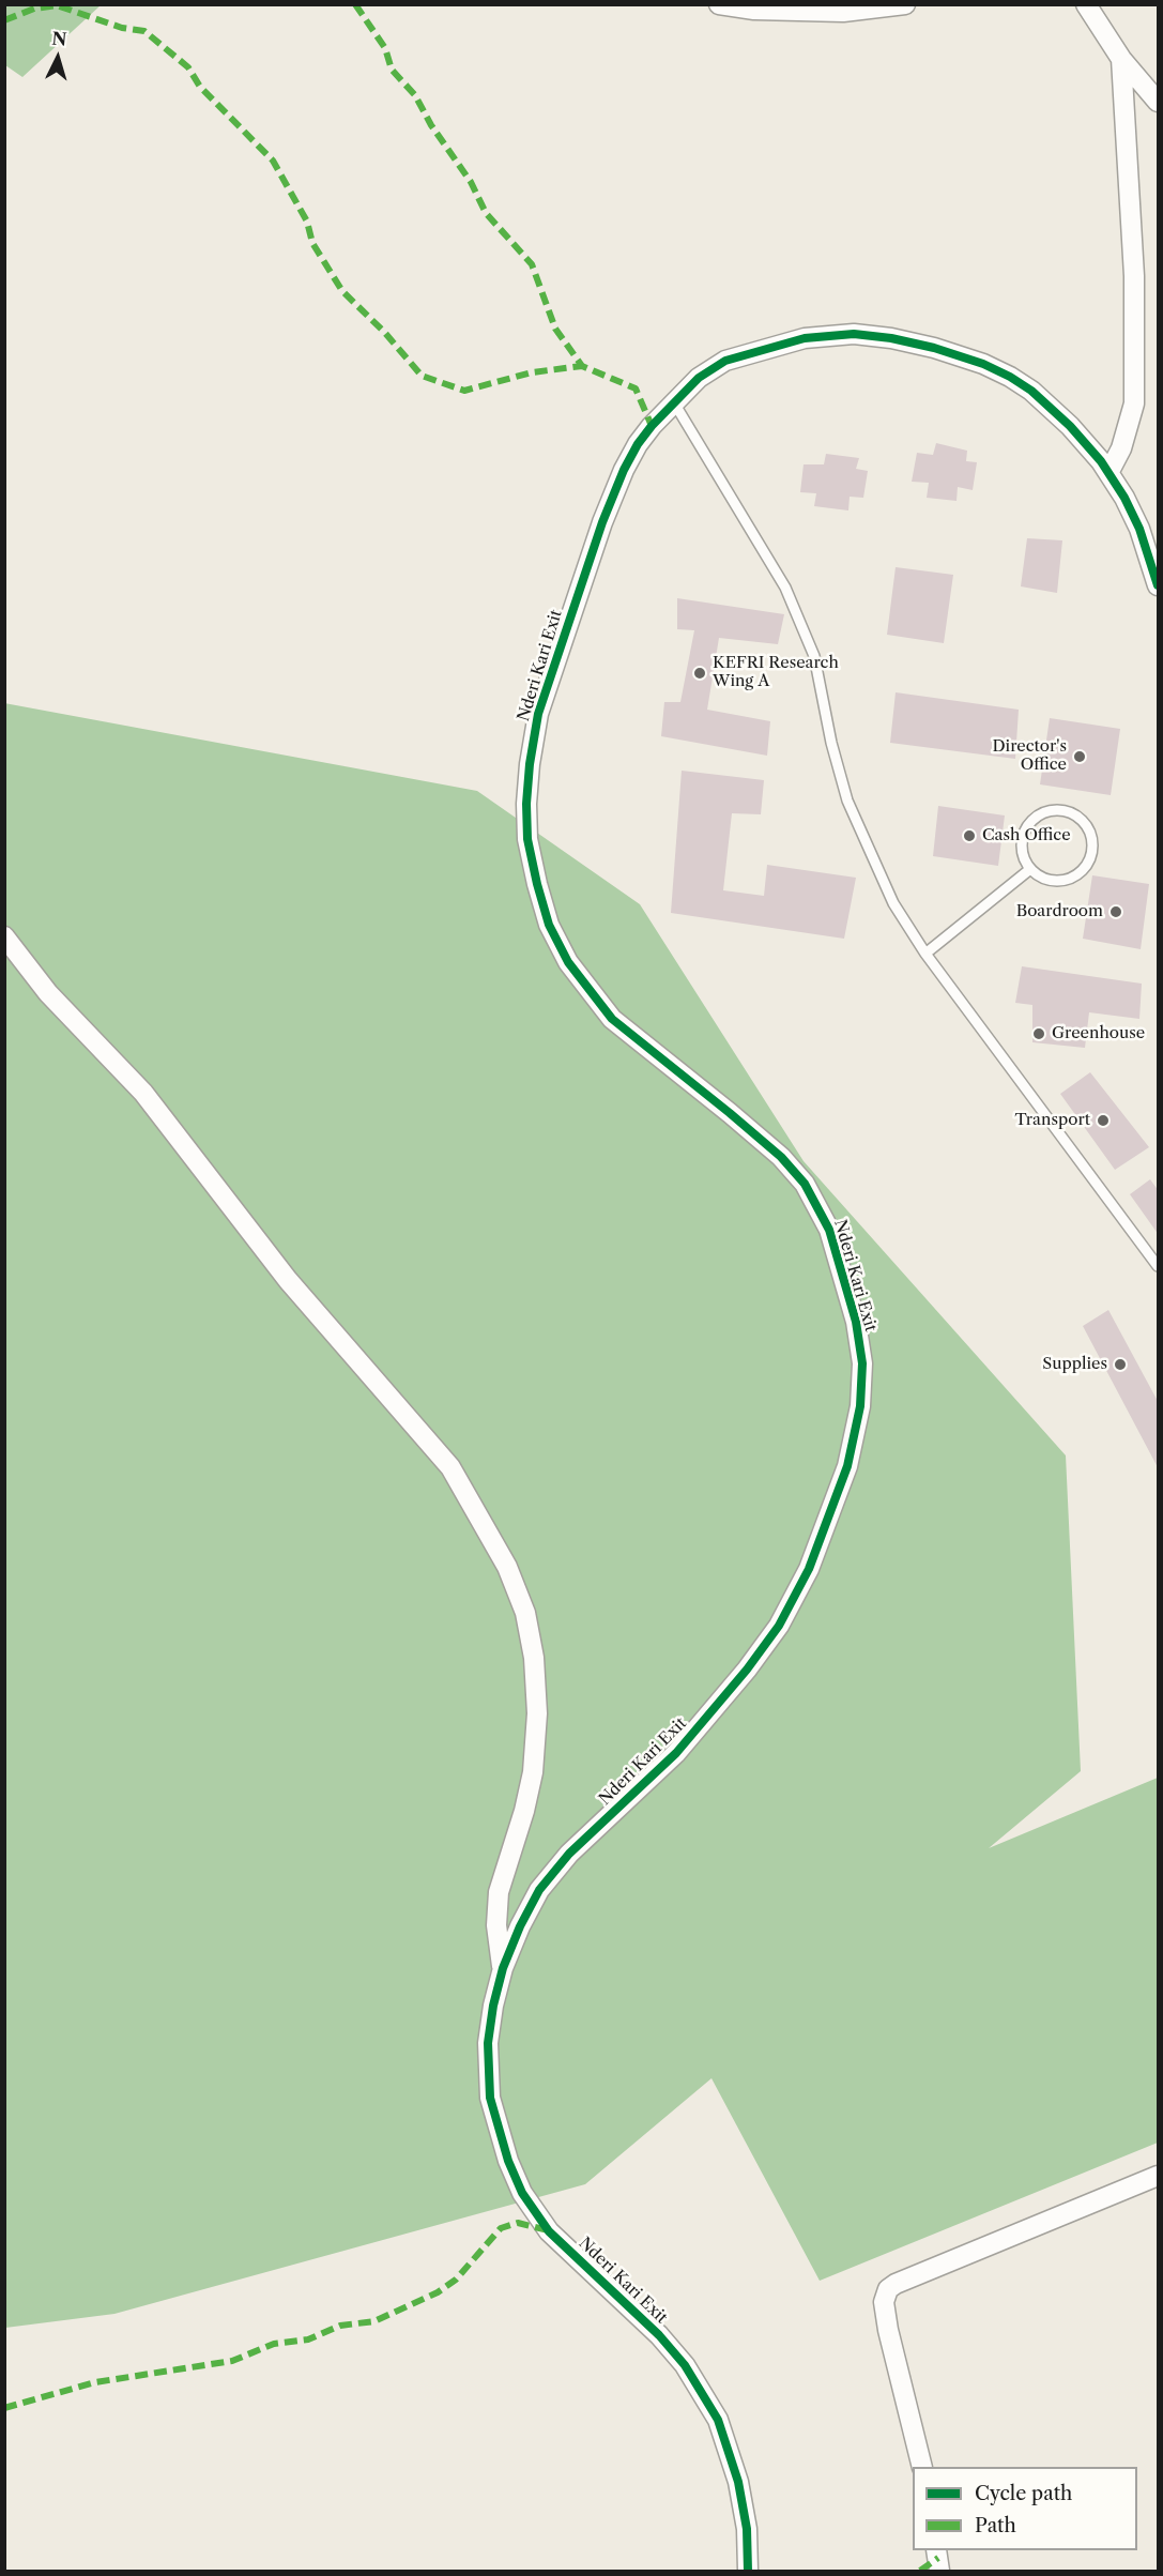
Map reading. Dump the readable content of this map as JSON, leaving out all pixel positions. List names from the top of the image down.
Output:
{
  "streets": {
    "street": ["Nderi Kari Exit"]
  },
  "places": [
    "KEFRI Research Wing A",
    "Director's Office",
    "Cash Office",
    "Boardroom",
    "Greenhouse",
    "Transport",
    "Supplies"
  ],
  "legend": ["Cycle path", "Path"],
  "north": "top"
}
